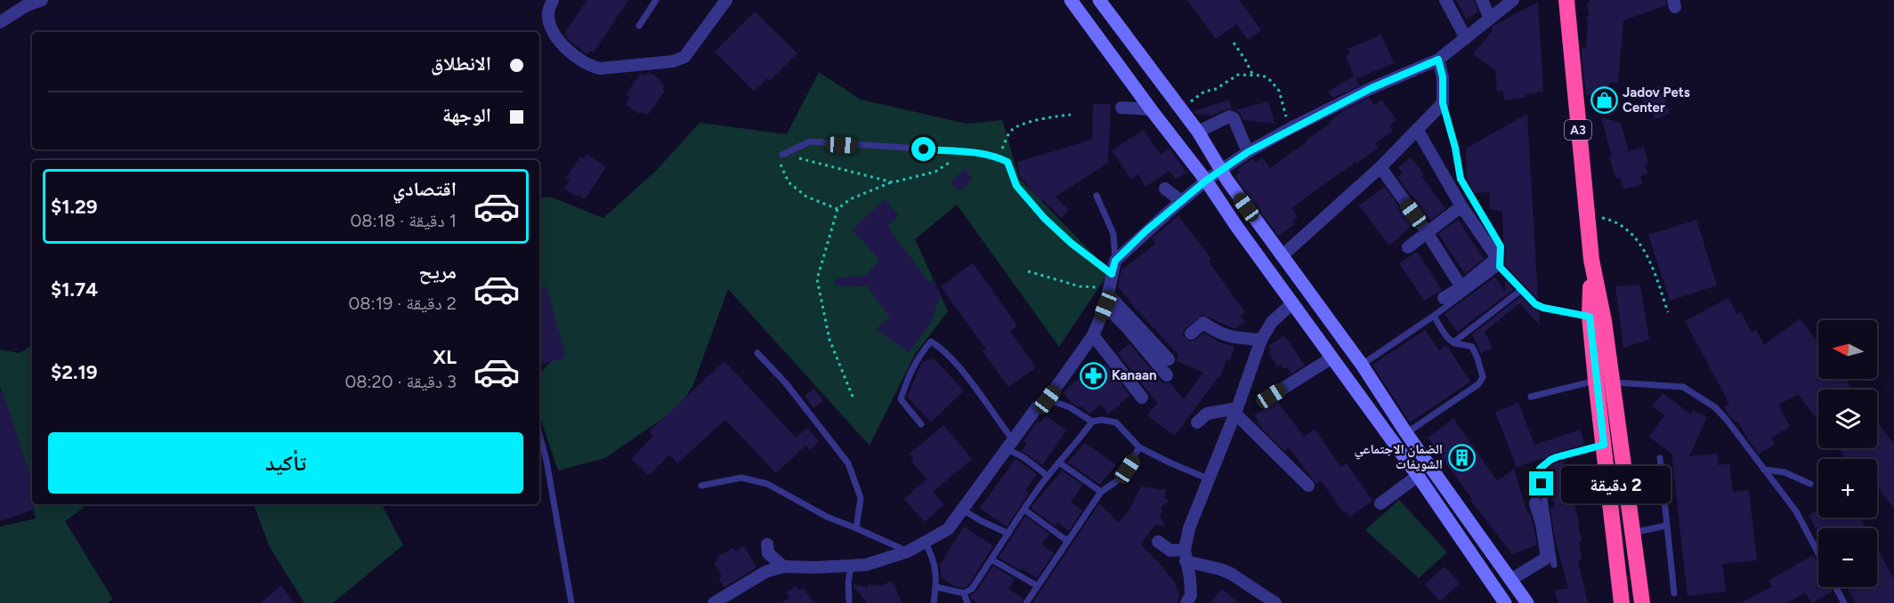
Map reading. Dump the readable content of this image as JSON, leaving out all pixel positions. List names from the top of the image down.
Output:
{
  "streets": {
    "highway": ["A3"]
  },
  "places": {
    "shop": ["Jadov Pets Center"],
    "pharmacy": ["Kanaan"],
    "building": ["الضمان الاجتماعي الشويفات"]
  },
  "north": "left",
  "page": {
    "banner": ["الانطلاق", "الوجهة"],
    "list": [
      {
        "name": "اقتصادي",
        "note": "1 دقيقة · 08:18",
        "value": "$1.29"
      },
      {
        "name": "مريح",
        "note": "2 دقيقة · 08:19",
        "value": "$1.74"
      },
      {
        "name": "XL",
        "note": "3 دقيقة · 08:20",
        "value": "$2.19"
      }
    ],
    "map_buttons": ["+", "−"],
    "buttons": "تأكيد",
    "bubble": "2 دقيقة"
  }
}
